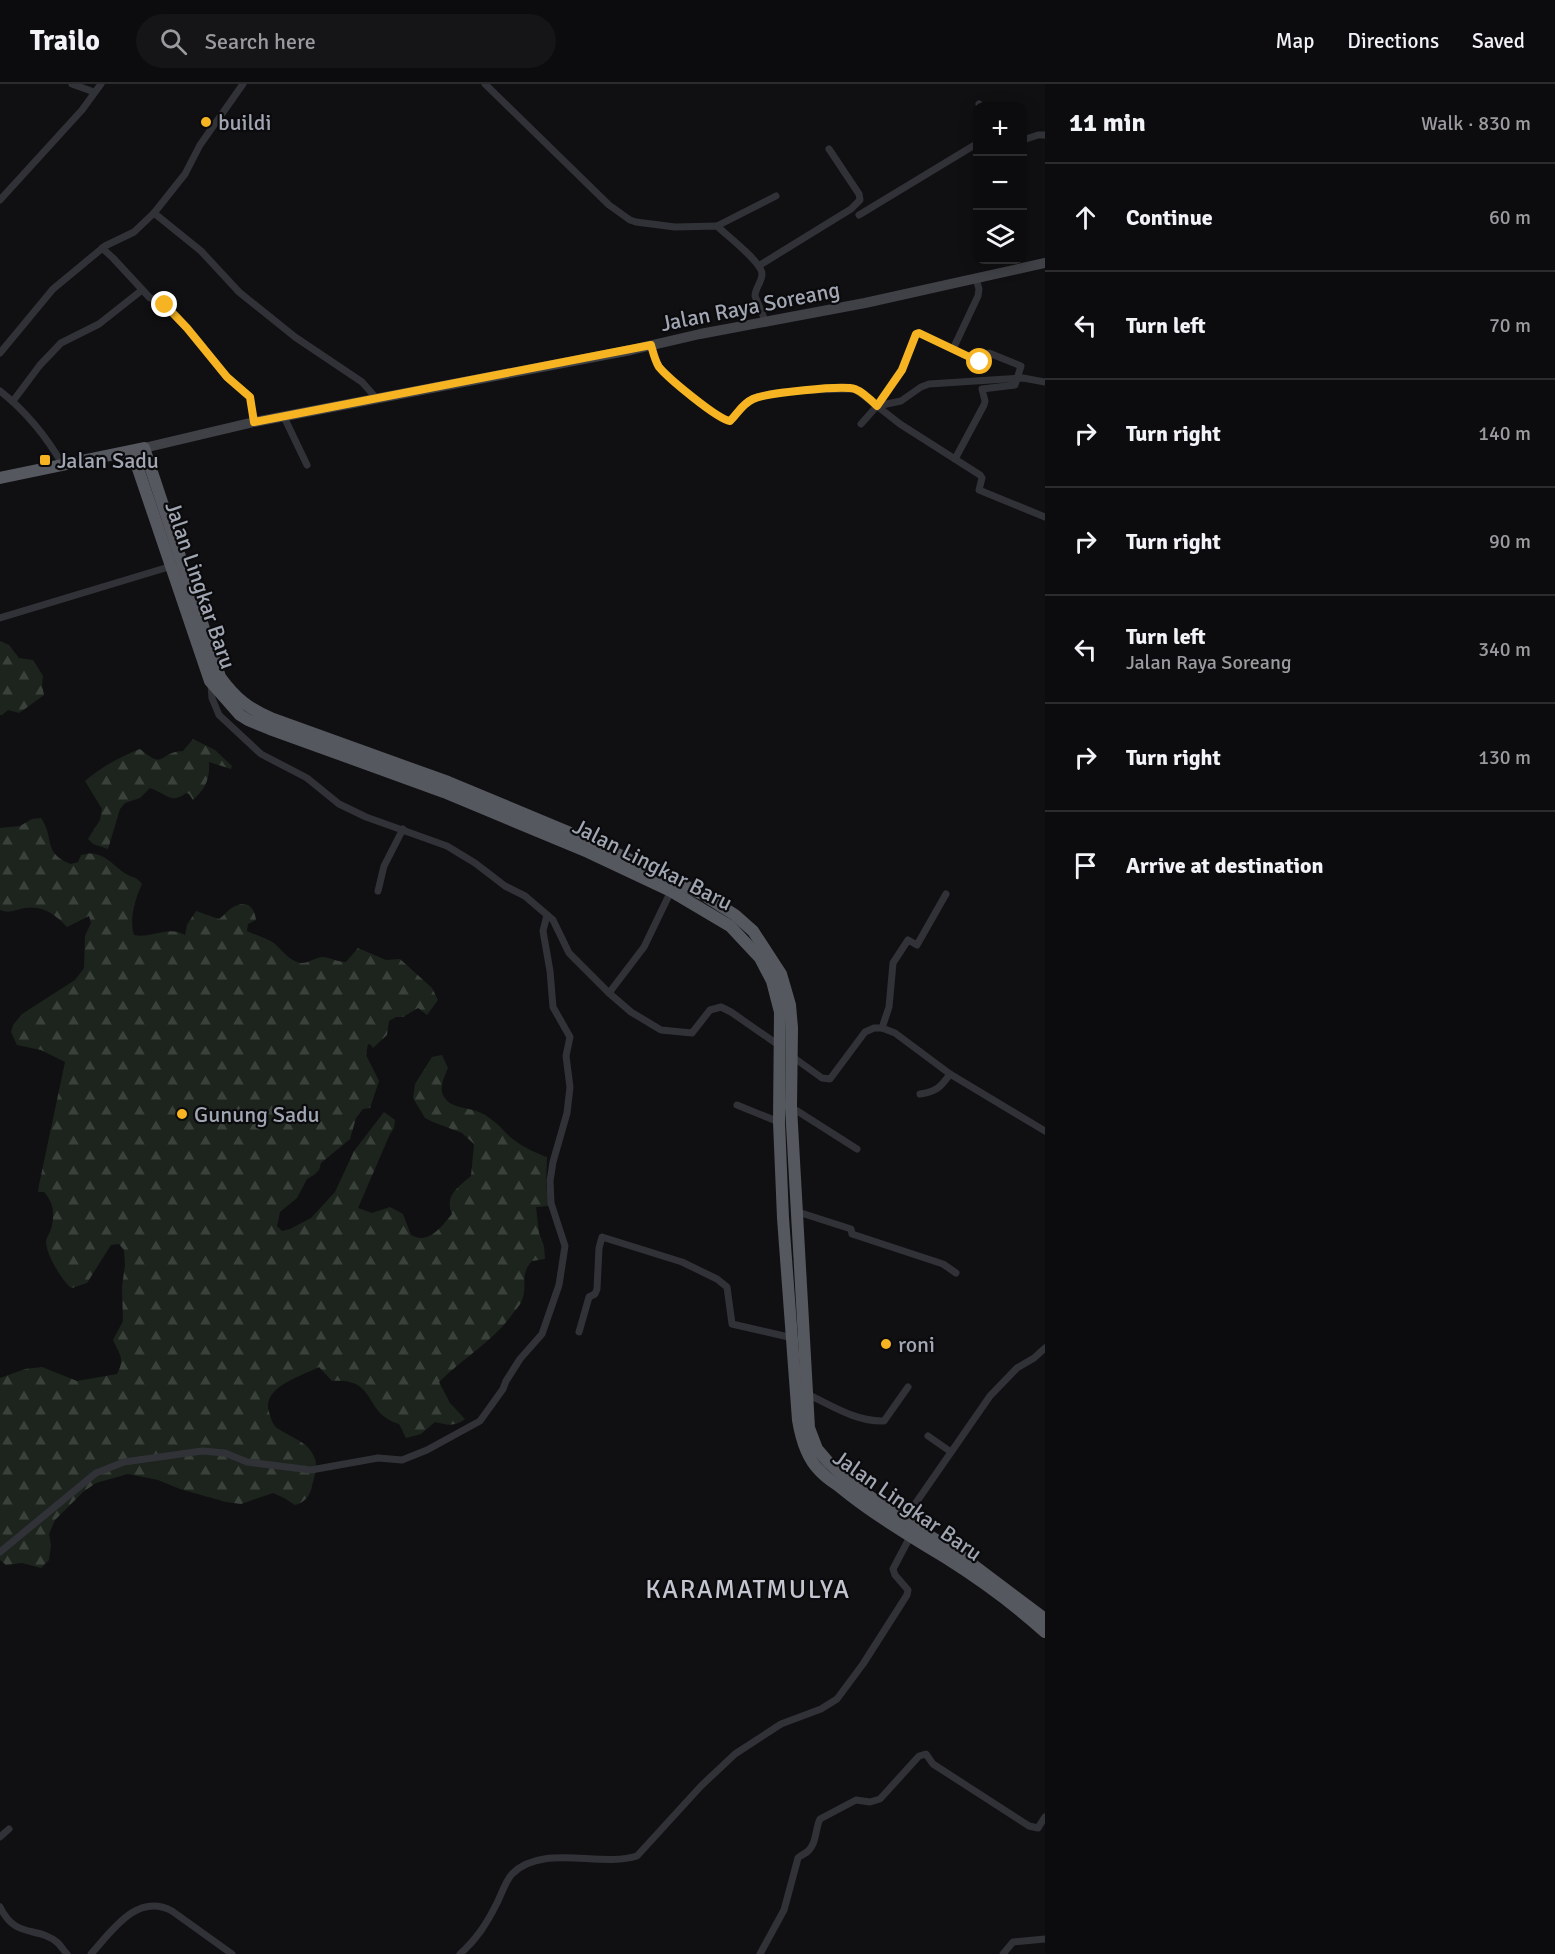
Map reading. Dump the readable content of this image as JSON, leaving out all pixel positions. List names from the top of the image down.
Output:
{
  "streets": {
    "highway": ["Jalan Lingkar Baru"],
    "main road": ["Jalan Raya Soreang"]
  },
  "crossings": [
    ["Jalan Raya Soreang", "Jalan Lingkar Baru"]
  ],
  "districts": ["KARAMATMULYA"],
  "places": {
    "other": ["buildi", "Gunung Sadu", "roni"],
    "transit": ["Jalan Sadu"]
  },
  "page": {
    "header": "Trailo",
    "search": "Search here",
    "nav": ["Map", "Directions", "Saved"],
    "heading": ["11 min", "Walk · 830 m"],
    "map_buttons": ["+", "−"],
    "list": [
      ["Continue", "60 m"],
      ["Turn left", "70 m"],
      ["Turn right", "140 m"],
      ["Turn right", "90 m"],
      ["Turn left", "Jalan Raya Soreang", "340 m"],
      ["Turn right", "130 m"],
      "Arrive at destination"
    ]
  }
}
